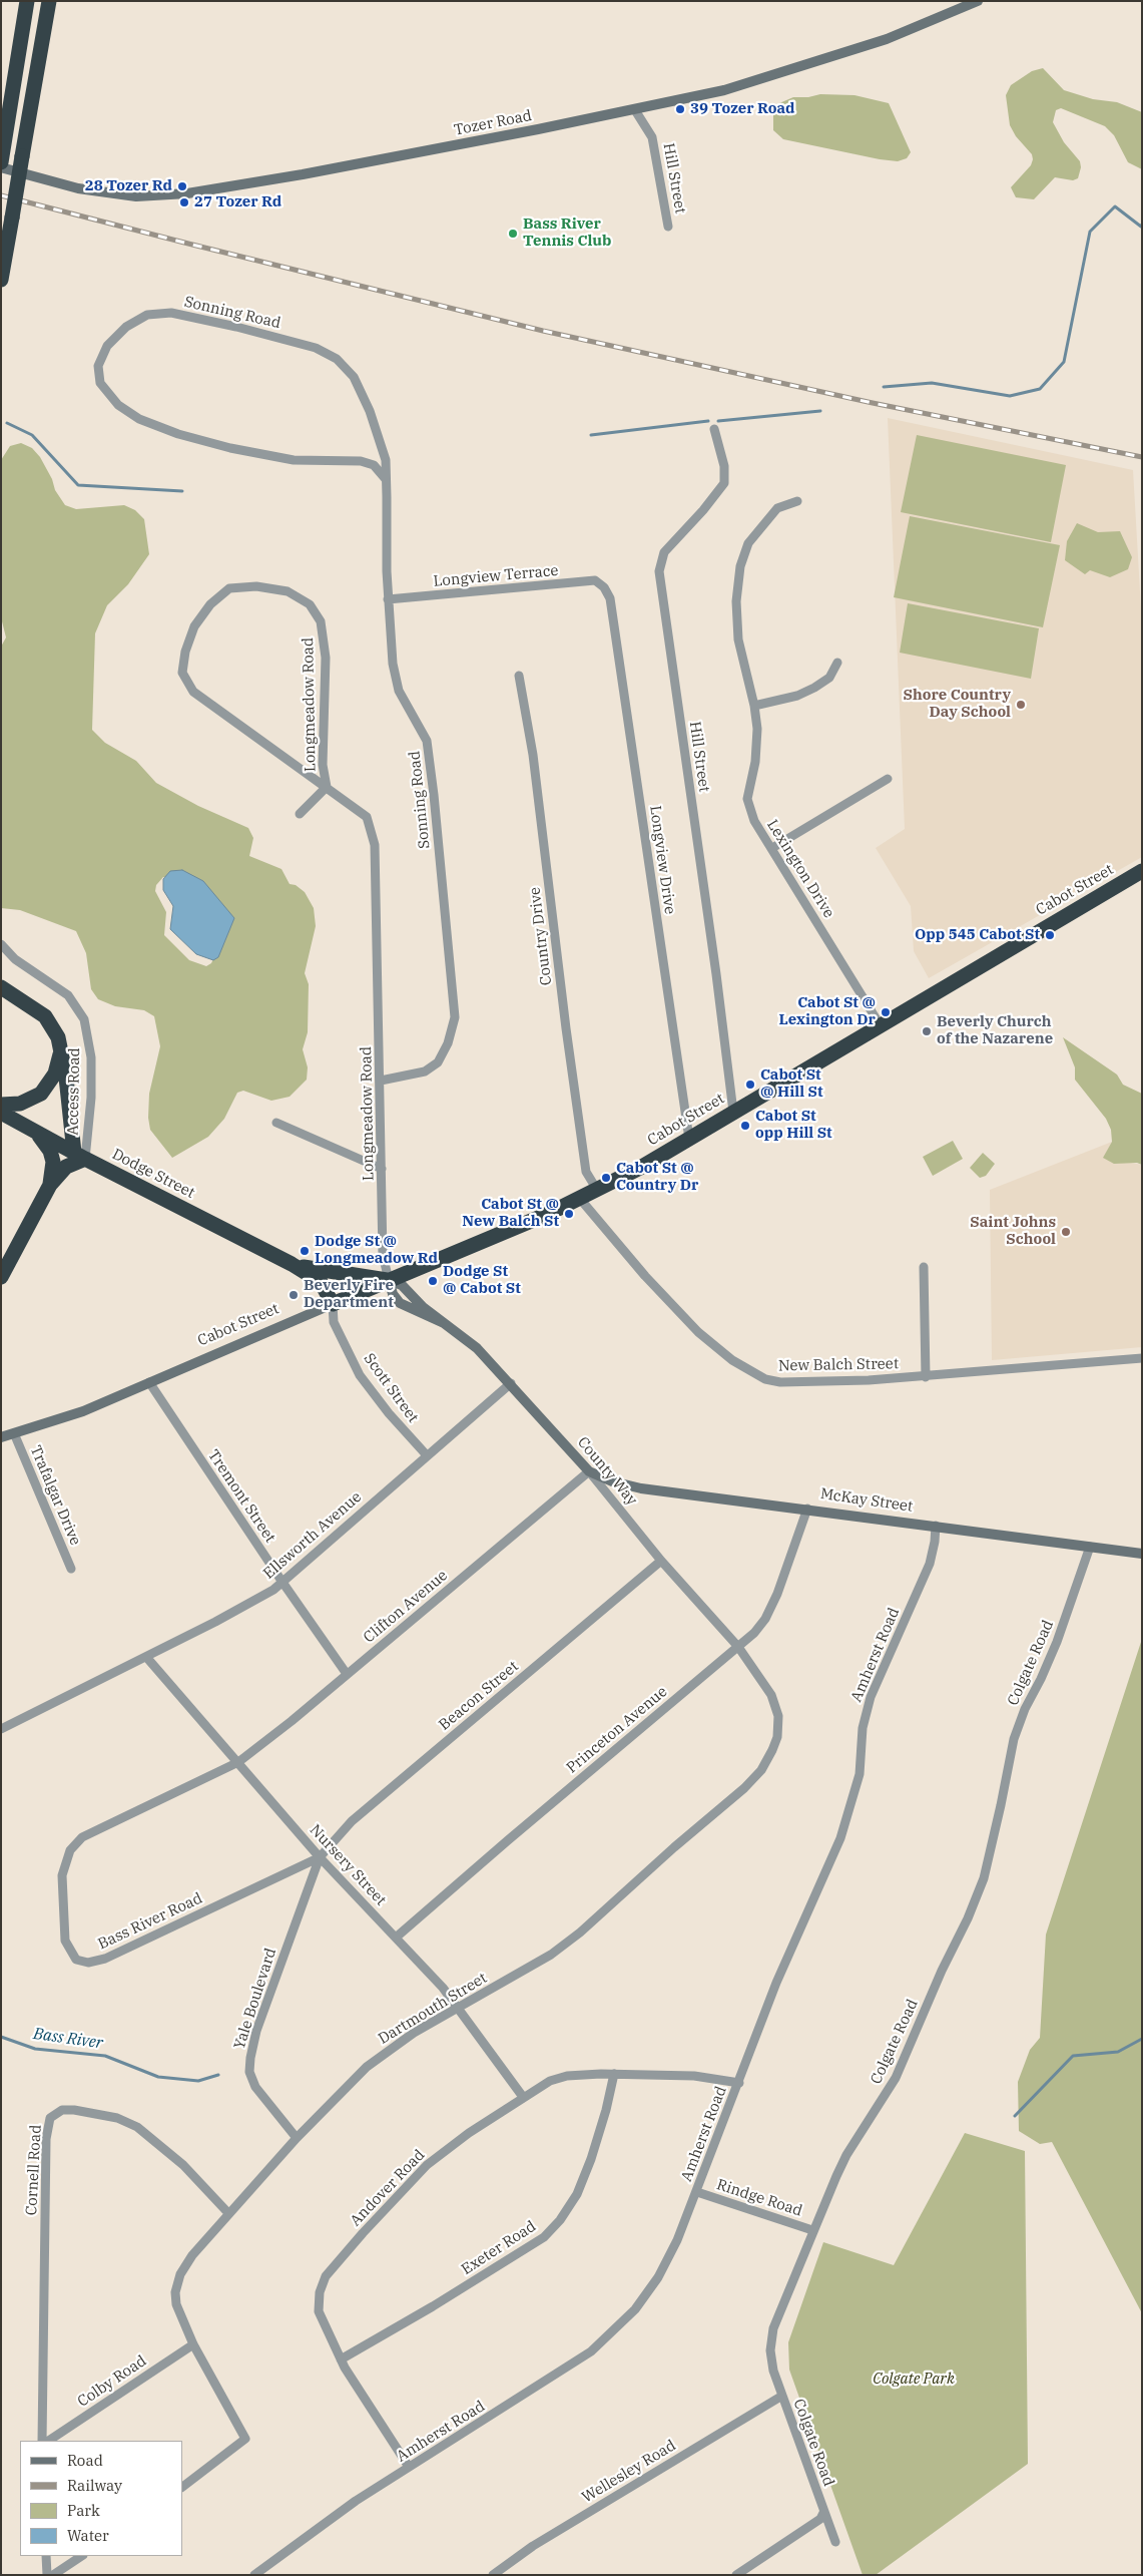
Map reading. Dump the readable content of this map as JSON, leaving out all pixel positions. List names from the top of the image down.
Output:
{
  "streets": {
    "highway": ["Cabot Street", "Dodge Street"],
    "main road": ["Tozer Road", "County Way", "McKay Street"],
    "street": [
      "Hill Street",
      "Sonning Road",
      "Longview Terrace",
      "Longmeadow Road",
      "Longview Drive",
      "Lexington Drive",
      "Country Drive",
      "Access Road",
      "New Balch Street",
      "Scott Street",
      "Trafalgar Drive",
      "Tremont Street",
      "Ellsworth Avenue",
      "Clifton Avenue",
      "Amherst Road",
      "Colgate Road",
      "Beacon Street",
      "Princeton Avenue",
      "Nursery Street",
      "Bass River Road",
      "Yale Boulevard",
      "Dartmouth Street",
      "Cornell Road",
      "Andover Road",
      "Rindge Road",
      "Exeter Road",
      "Colby Road",
      "Wellesley Road"
    ]
  },
  "crossings": [
    ["Tozer Road", "Hill Street"],
    ["Hill Street", "Cabot Street"],
    ["Sonning Road", "Longview Terrace"],
    ["Sonning Road", "Longmeadow Road"],
    ["Longview Terrace", "Longview Drive"],
    ["Longmeadow Road", "Cabot Street"],
    ["Longmeadow Road", "Dodge Street"],
    ["Longmeadow Road", "County Way"],
    ["Longview Drive", "Cabot Street"],
    ["Lexington Drive", "Cabot Street"],
    ["Cabot Street", "Country Drive"],
    ["Cabot Street", "Dodge Street"],
    ["Cabot Street", "New Balch Street"],
    ["Cabot Street", "Scott Street"],
    ["Cabot Street", "County Way"],
    ["Cabot Street", "Trafalgar Drive"],
    ["Cabot Street", "Tremont Street"],
    ["Access Road", "Dodge Street"],
    ["Dodge Street", "Scott Street"],
    ["Dodge Street", "County Way"],
    ["Scott Street", "Ellsworth Avenue"],
    ["County Way", "McKay Street"],
    ["County Way", "Ellsworth Avenue"],
    ["County Way", "Clifton Avenue"],
    ["County Way", "Beacon Street"],
    ["County Way", "Princeton Avenue"],
    ["County Way", "Dartmouth Street"],
    ["Tremont Street", "Ellsworth Avenue"],
    ["Tremont Street", "Clifton Avenue"],
    ["McKay Street", "Clifton Avenue"],
    ["McKay Street", "Amherst Road"],
    ["McKay Street", "Colgate Road"],
    ["McKay Street", "Princeton Avenue"],
    ["Ellsworth Avenue", "Nursery Street"],
    ["Clifton Avenue", "Nursery Street"],
    ["Clifton Avenue", "Bass River Road"],
    ["Amherst Road", "Andover Road"],
    ["Amherst Road", "Rindge Road"],
    ["Colgate Road", "Rindge Road"],
    ["Colgate Road", "Wellesley Road"],
    ["Beacon Street", "Nursery Street"],
    ["Beacon Street", "Bass River Road"],
    ["Beacon Street", "Yale Boulevard"],
    ["Princeton Avenue", "Nursery Street"],
    ["Princeton Avenue", "Dartmouth Street"],
    ["Nursery Street", "Bass River Road"],
    ["Nursery Street", "Yale Boulevard"],
    ["Nursery Street", "Dartmouth Street"],
    ["Nursery Street", "Andover Road"],
    ["Bass River Road", "Yale Boulevard"],
    ["Yale Boulevard", "Dartmouth Street"],
    ["Dartmouth Street", "Cornell Road"],
    ["Dartmouth Street", "Colby Road"],
    ["Andover Road", "Exeter Road"]
  ],
  "water": ["Bass River"],
  "parks": ["Colgate Park"],
  "places": [
    "39 Tozer Road",
    "28 Tozer Rd",
    "27 Tozer Rd",
    "Bass River Tennis Club",
    "Shore Country Day School",
    "Opp 545 Cabot St",
    "Cabot St @ Lexington Dr",
    "Beverly Church of the Nazarene",
    "Cabot St @ Hill St",
    "Cabot St opp Hill St",
    "Cabot St @ Country Dr",
    "Cabot St @ New Balch St",
    "Saint Johns School",
    "Dodge St @ Longmeadow Rd",
    "Dodge St @ Cabot St",
    "Beverly Fire Department"
  ],
  "legend": [
    "Road",
    "Railway",
    "Park",
    "Water"
  ]
}
